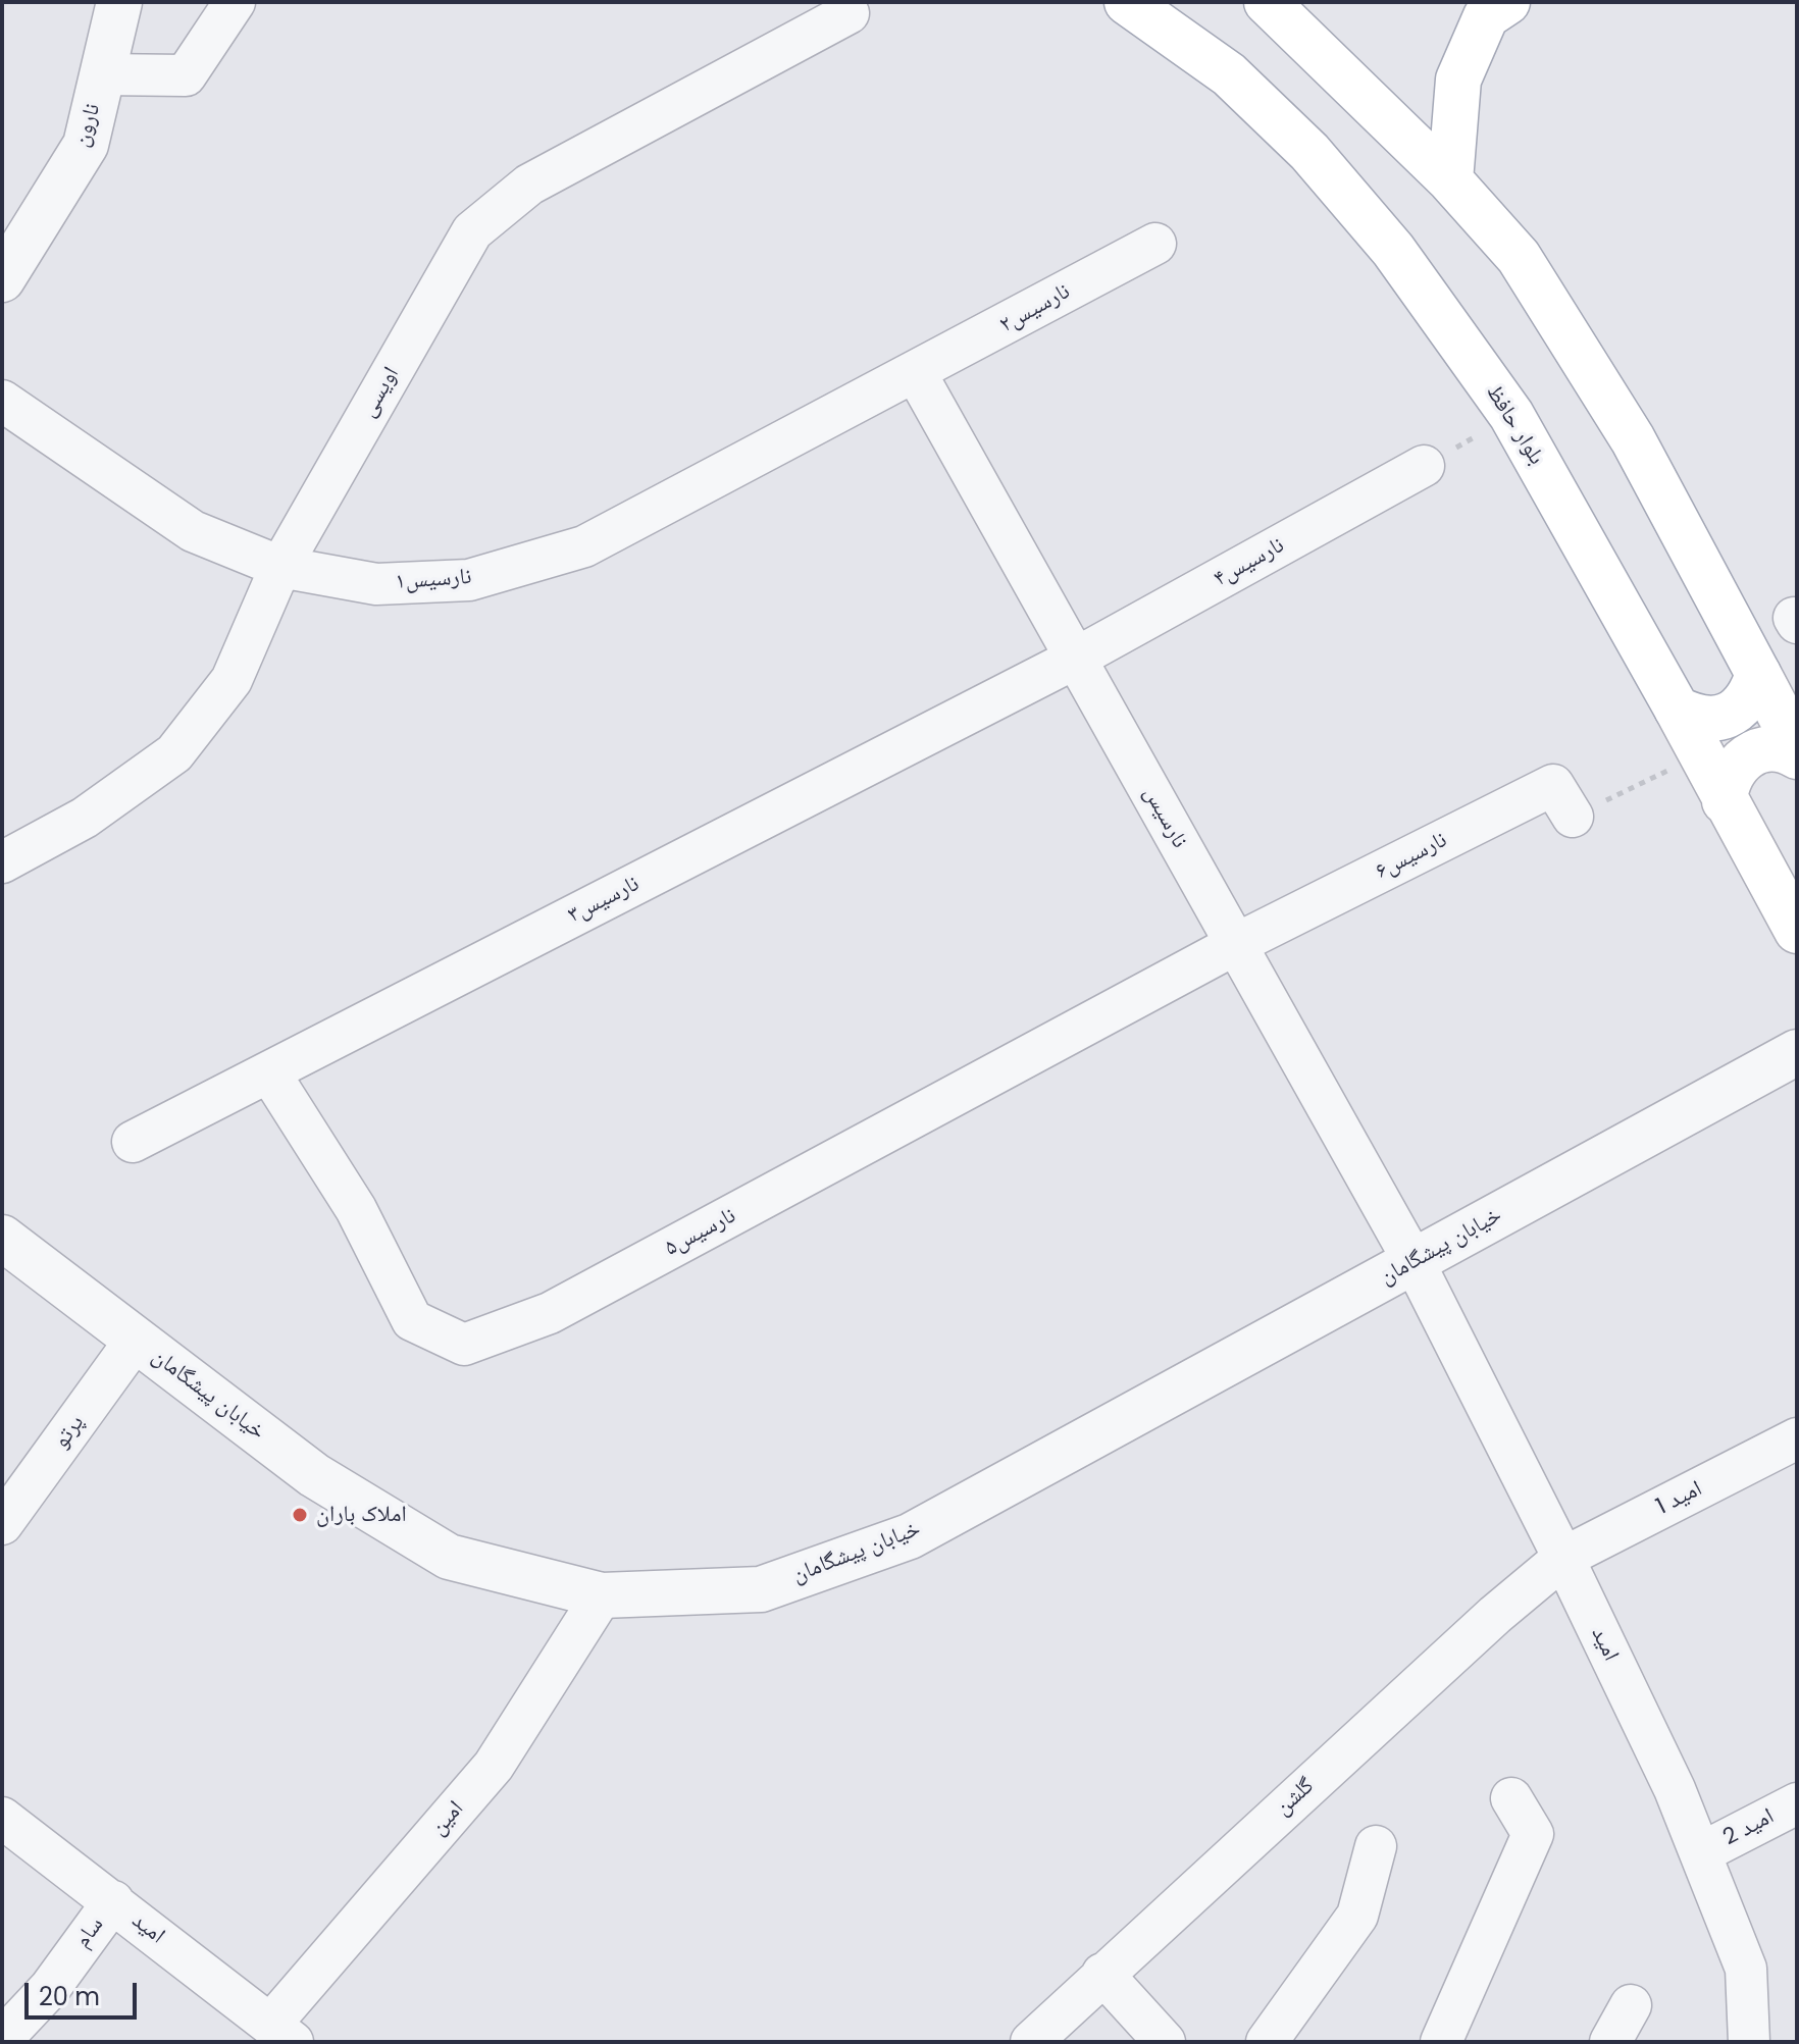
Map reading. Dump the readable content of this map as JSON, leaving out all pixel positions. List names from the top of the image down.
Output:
{
  "streets": {
    "main road": ["بلوار حافظ"],
    "street": [
      "نارون",
      "نارسیس۲",
      "اویسی",
      "نارسیس۴",
      "نارسیس۱",
      "نارسیس",
      "نارسیس۶",
      "نارسیس۳",
      "نارسیس۵",
      "خیابان پیشگامان",
      "پرتو",
      "امید 1",
      "امید",
      "گلشن",
      "امین",
      "امید 2",
      "سام"
    ]
  },
  "crossings": [
    ["نارسیس۲", "نارسیس۱"],
    ["نارسیس۲", "نارسیس"],
    ["اویسی", "نارسیس۱"],
    ["نارسیس۴", "نارسیس"],
    ["نارسیس۴", "نارسیس۳"],
    ["نارسیس۱", "نارسیس"],
    ["نارسیس", "نارسیس۶"],
    ["نارسیس", "نارسیس۳"],
    ["نارسیس", "نارسیس۵"],
    ["نارسیس", "خیابان پیشگامان"],
    ["نارسیس", "امید"],
    ["نارسیس۶", "نارسیس۵"],
    ["نارسیس۳", "نارسیس۵"],
    ["خیابان پیشگامان", "پرتو"],
    ["خیابان پیشگامان", "امید"],
    ["خیابان پیشگامان", "امین"],
    ["امید 1", "امید"],
    ["امید 1", "گلشن"],
    ["امید", "گلشن"],
    ["امید", "امین"],
    ["امید", "امید 2"],
    ["امید", "سام"]
  ],
  "places": ["املاک باران"],
  "scale_bar": "20 m"
}
